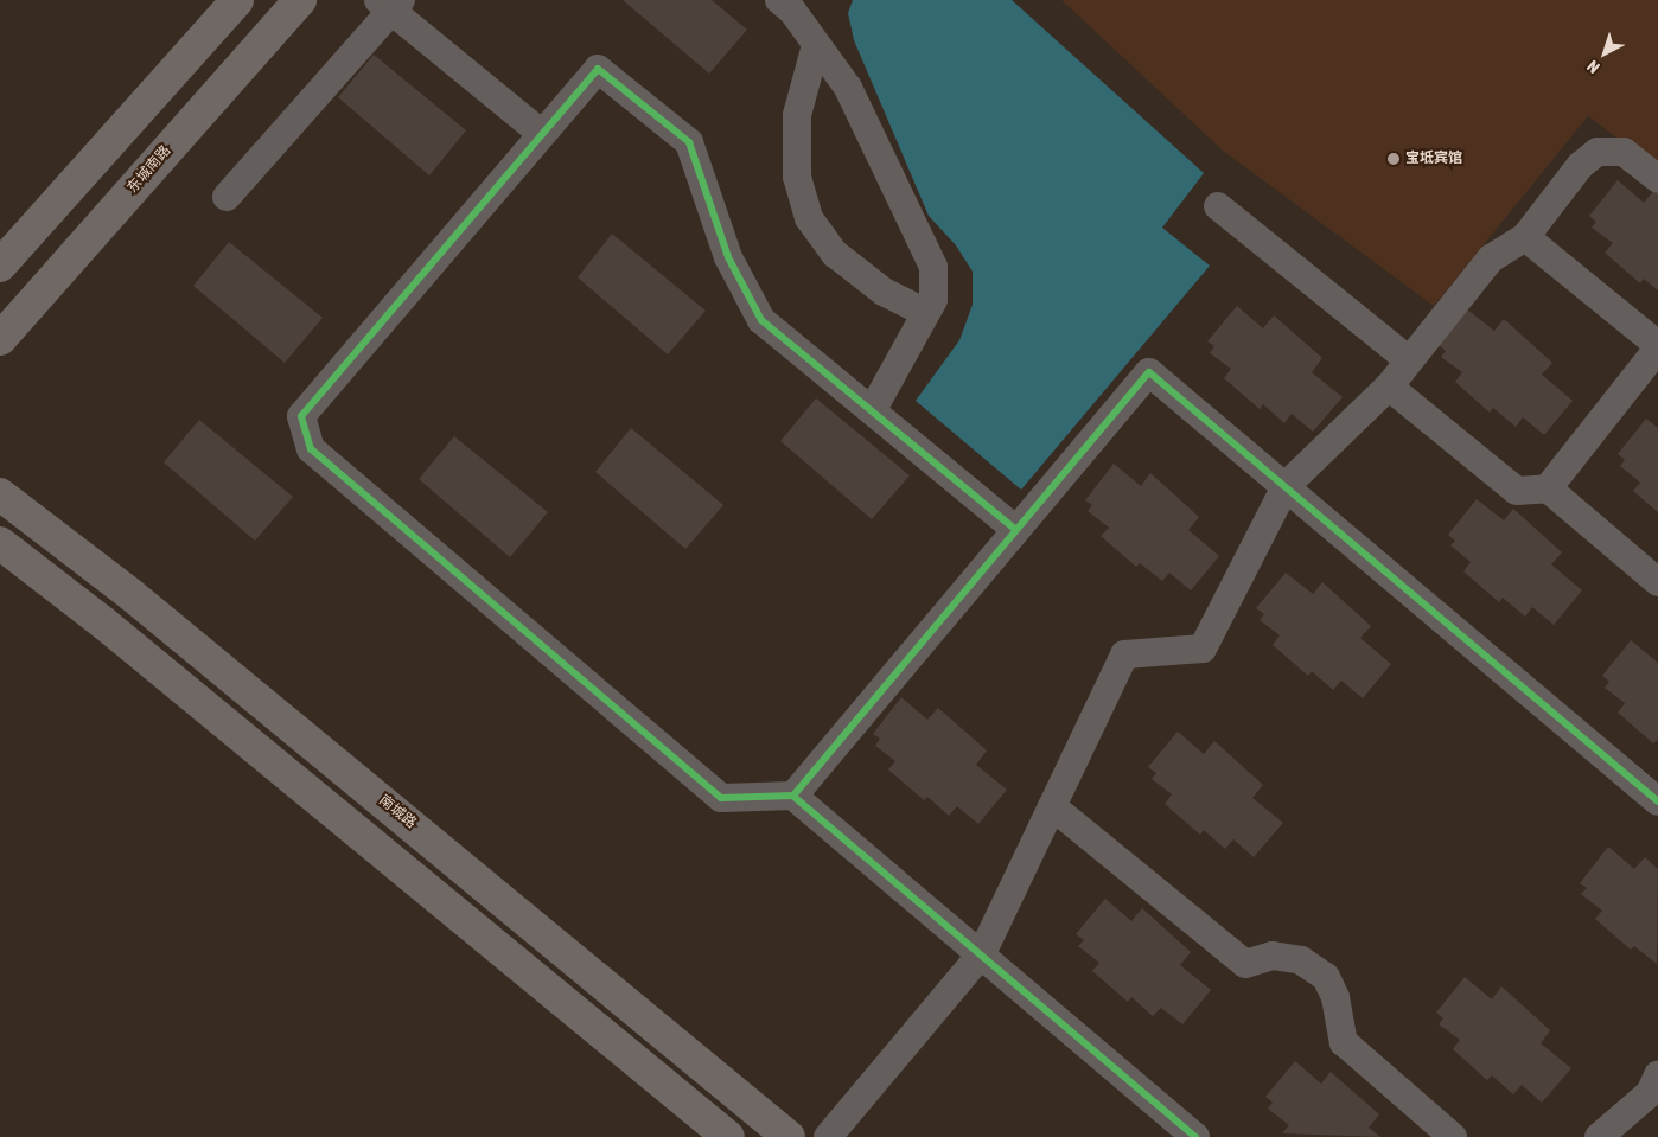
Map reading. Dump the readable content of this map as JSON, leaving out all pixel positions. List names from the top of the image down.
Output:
{
  "streets": {
    "main road": ["东城南路", "南城路"]
  },
  "places": ["宝坻宾馆"],
  "north": "bottom left"
}
